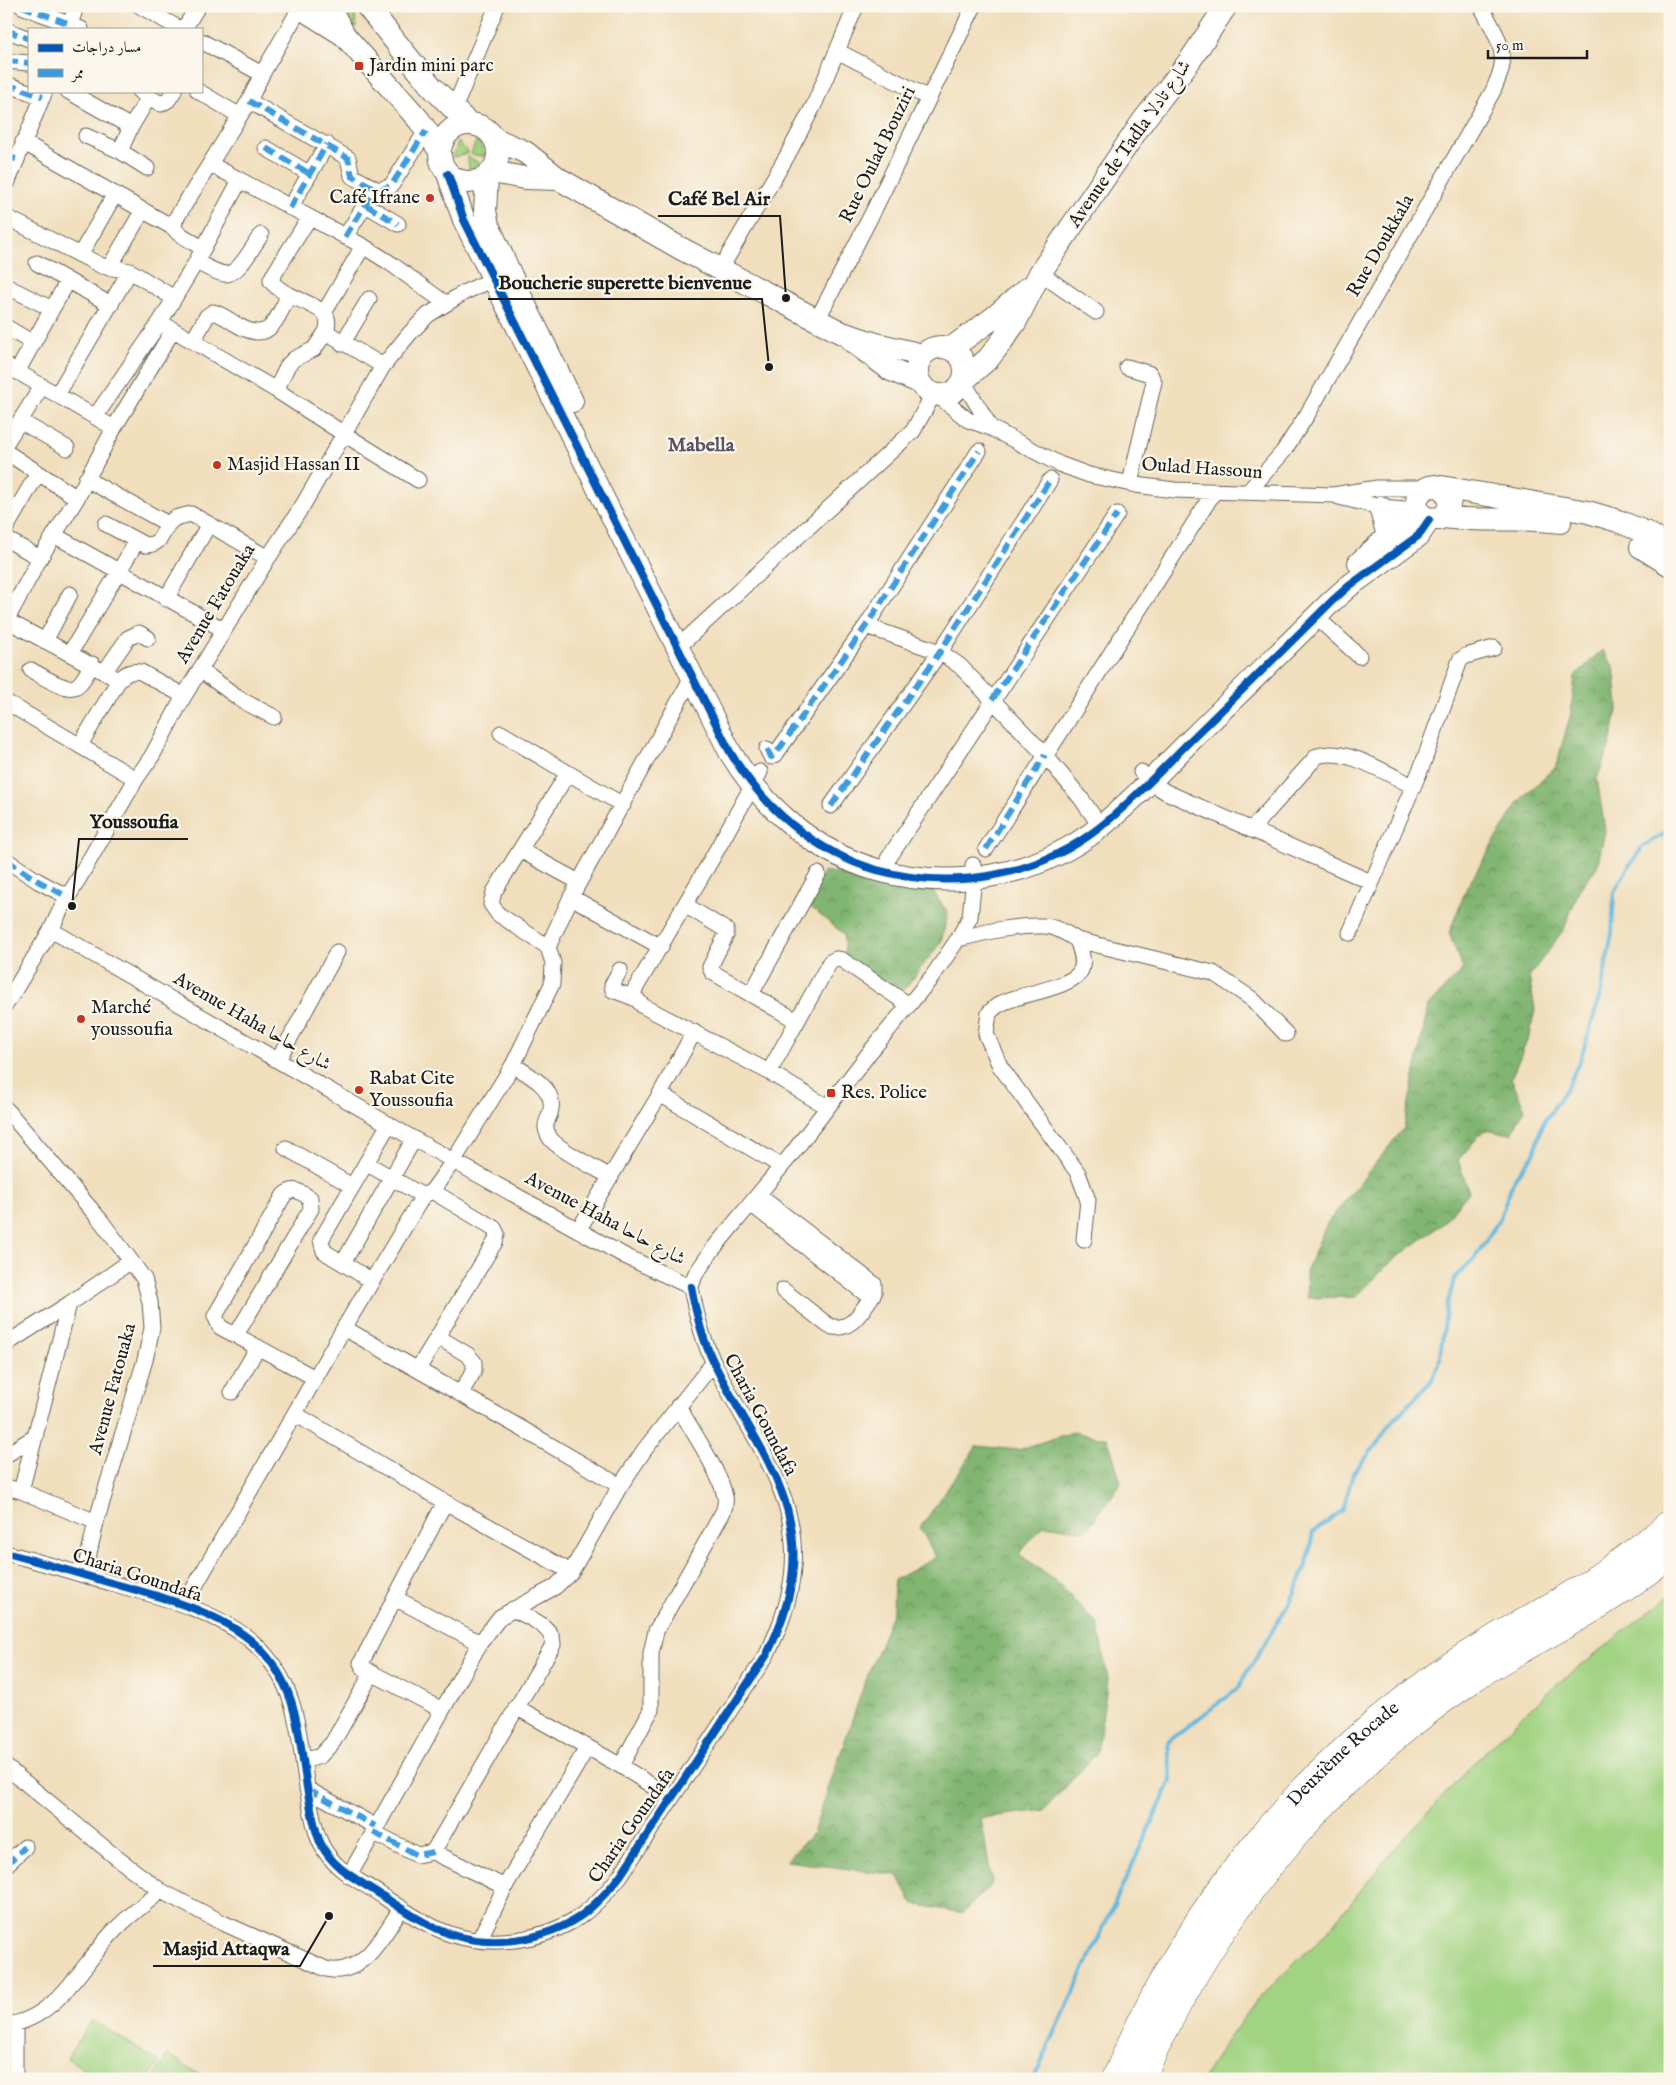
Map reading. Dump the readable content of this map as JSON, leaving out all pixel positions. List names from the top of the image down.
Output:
{
  "streets": {
    "highway": ["Deuxième Rocade"],
    "street": [
      "Avenue de Tadla شارع تادلا",
      "Rue Oulad Bouziri",
      "Rue Doukkala",
      "Oulad Hassoun",
      "Avenue Fatouaka",
      "Avenue Haha شارع حاحا",
      "Charia Goundafa"
    ]
  },
  "crossings": [
    ["Avenue de Tadla شارع تادلا", "Oulad Hassoun"],
    ["Rue Doukkala", "Oulad Hassoun"],
    ["Avenue Fatouaka", "Avenue Haha شارع حاحا"],
    ["Avenue Fatouaka", "Charia Goundafa"],
    ["Avenue Haha شارع حاحا", "Charia Goundafa"]
  ],
  "districts": ["Mabella"],
  "places": {
    "transit": ["Jardin mini parc", "Res. Police"],
    "other": [
      "Café Ifrane",
      "Café Bel Air",
      "Boucherie superette bienvenue",
      "Masjid Hassan II",
      "Youssoufia",
      "Marché youssoufia",
      "Rabat Cite Youssoufia",
      "Masjid Attaqwa"
    ]
  },
  "legend": ["مسار دراجات", "ممر"],
  "scale_bar": "50 m"
}
